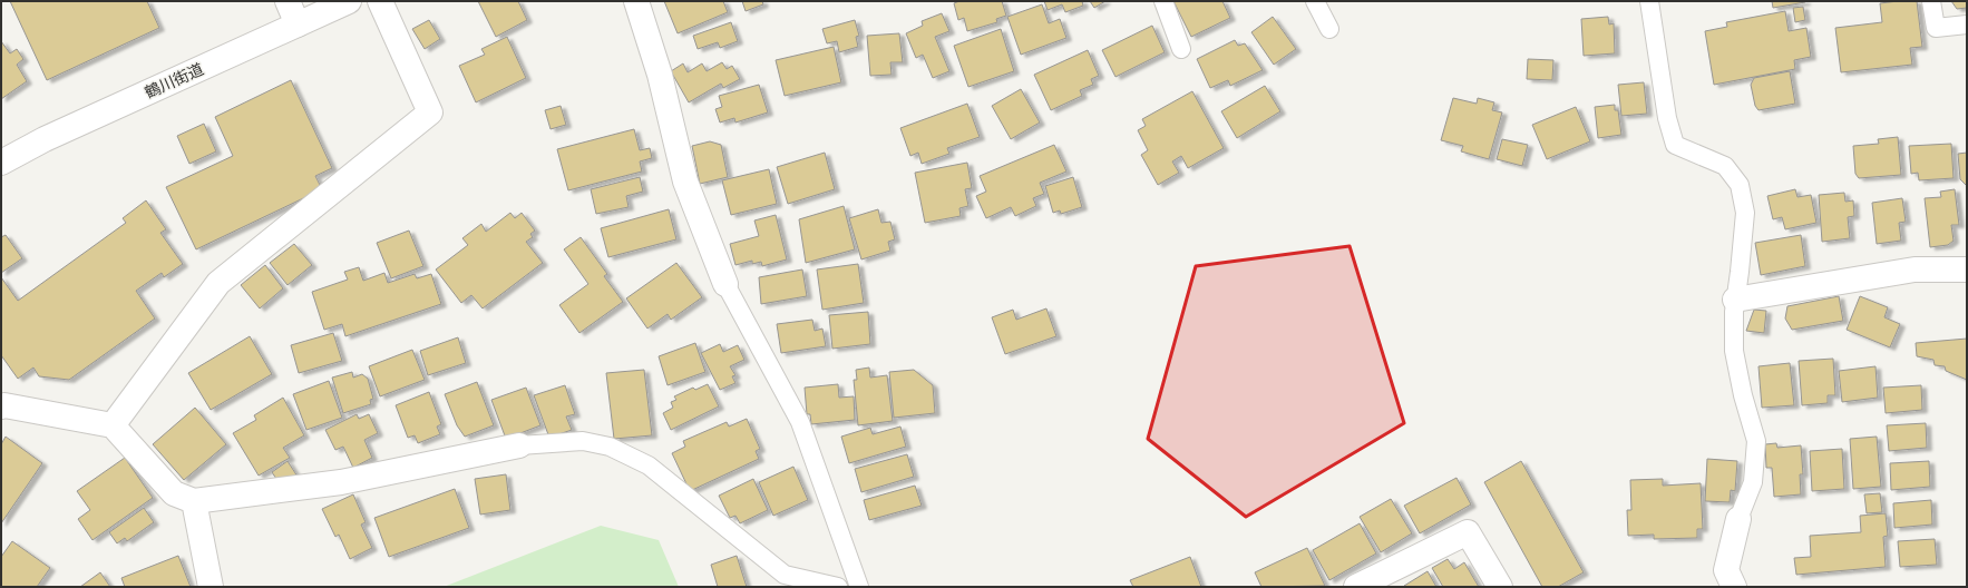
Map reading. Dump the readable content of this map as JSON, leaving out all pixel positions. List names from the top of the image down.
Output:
{
  "streets": {
    "street": ["鶴川街道"]
  }
}
